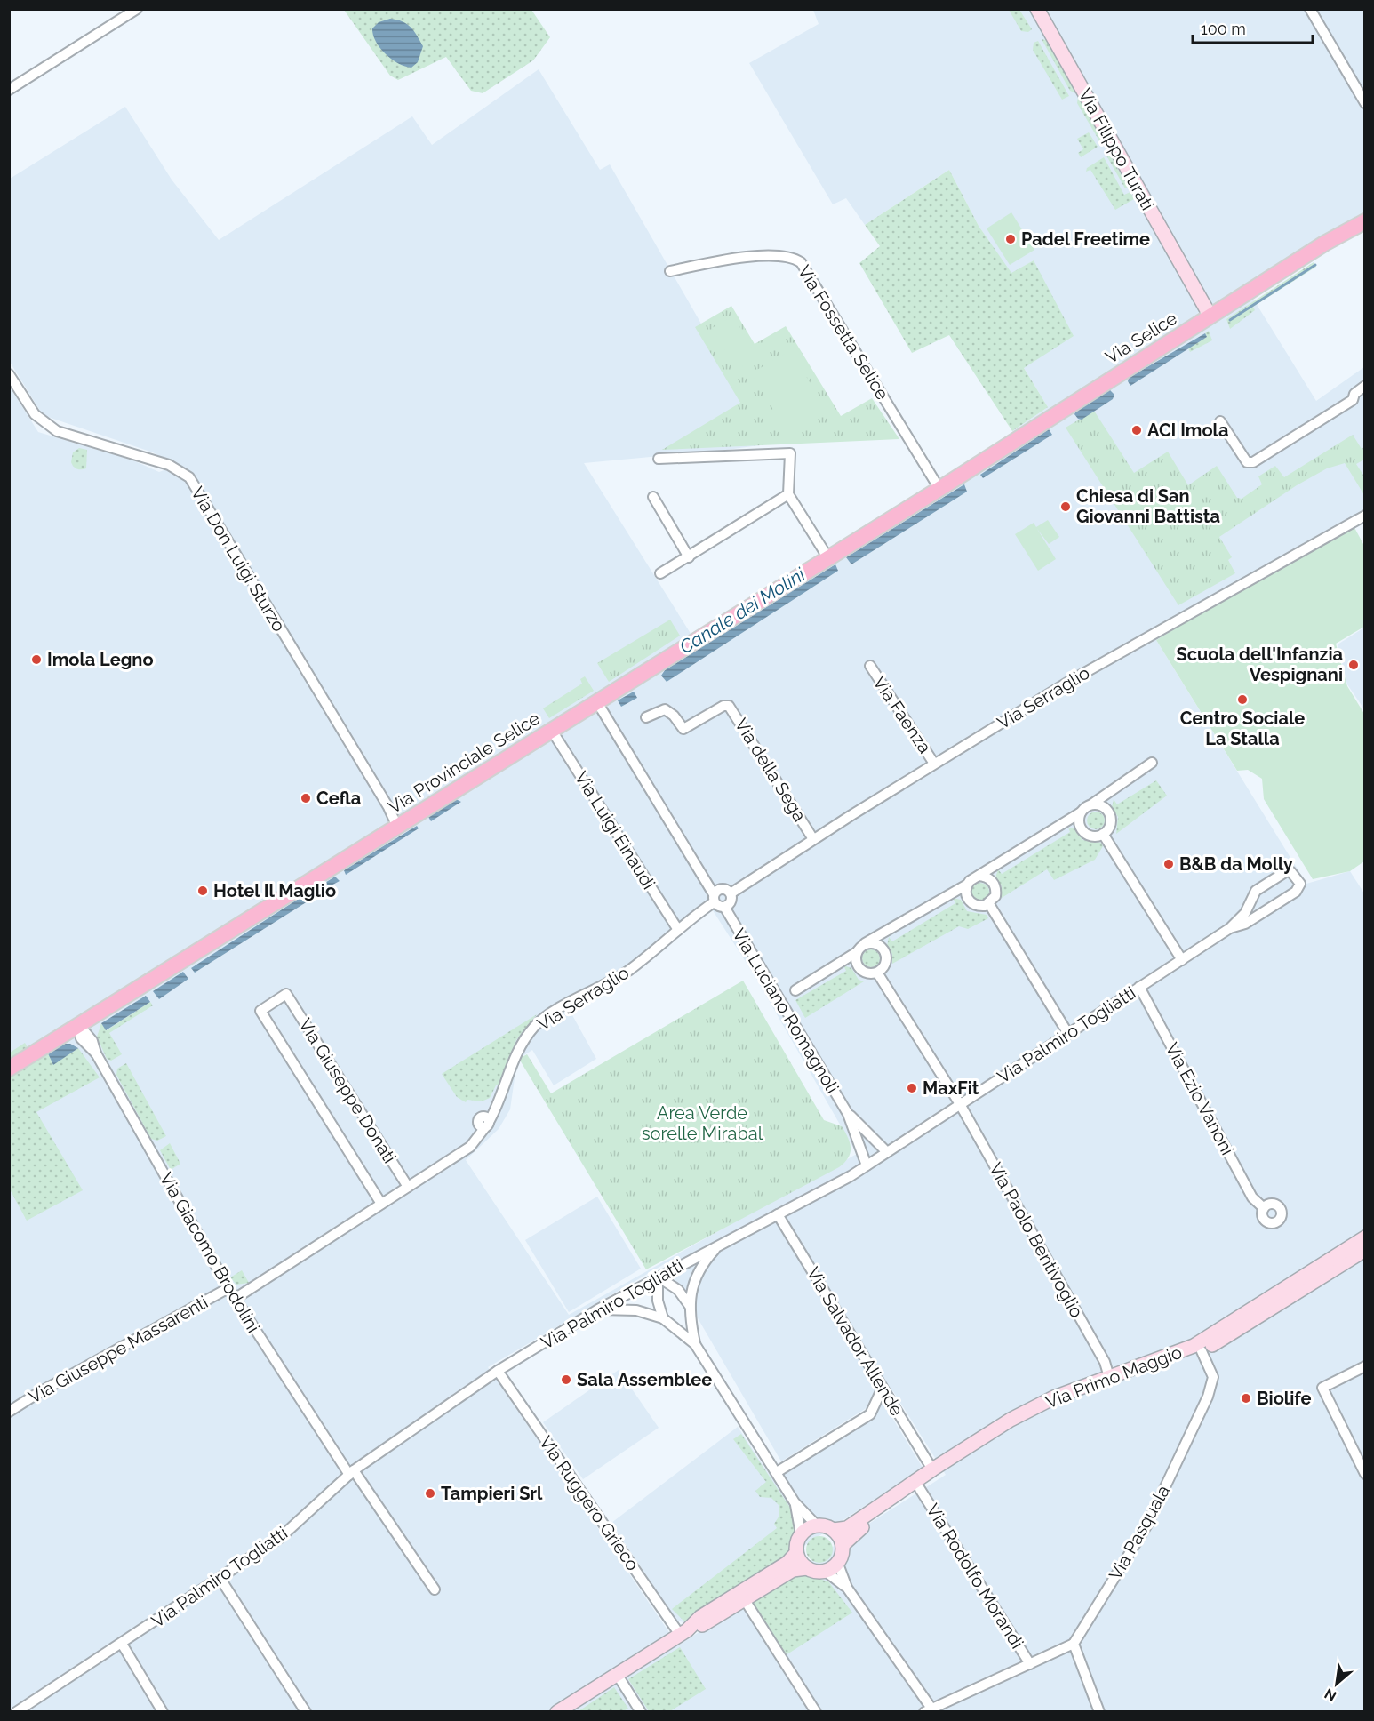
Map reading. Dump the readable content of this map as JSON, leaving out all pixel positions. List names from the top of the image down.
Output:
{
  "streets": {
    "main road": ["Via Selice", "Via Provinciale Selice"],
    "street": [
      "Via Filippo Turati",
      "Via Fossetta Selice",
      "Via Don Luigi Sturzo",
      "Via Serraglio",
      "Via Faenza",
      "Via della Sega",
      "Via Luigi Einaudi",
      "Via Luciano Romagnoli",
      "Via Palmiro Togliatti",
      "Via Giuseppe Donati",
      "Via Ezio Vanoni",
      "Via Paolo Bentivoglio",
      "Via Giacomo Brodolini",
      "Via Salvador Allende",
      "Via Giuseppe Massarenti",
      "Via Primo Maggio",
      "Via Ruggero Grieco",
      "Via Pasquala",
      "Via Rodolfo Morandi"
    ]
  },
  "crossings": [
    ["Via Filippo Turati", "Via Selice"],
    ["Via Fossetta Selice", "Via Selice"],
    ["Via Fossetta Selice", "Via Provinciale Selice"],
    ["Via Selice", "Via Provinciale Selice"],
    ["Via Don Luigi Sturzo", "Via Provinciale Selice"],
    ["Via Serraglio", "Via Faenza"],
    ["Via Serraglio", "Via della Sega"],
    ["Via Serraglio", "Via Luigi Einaudi"],
    ["Via Serraglio", "Via Giuseppe Donati"],
    ["Via Provinciale Selice", "Via Luigi Einaudi"],
    ["Via Provinciale Selice", "Via Giacomo Brodolini"],
    ["Via Luciano Romagnoli", "Via Palmiro Togliatti"],
    ["Via Palmiro Togliatti", "Via Ezio Vanoni"],
    ["Via Palmiro Togliatti", "Via Paolo Bentivoglio"],
    ["Via Palmiro Togliatti", "Via Giacomo Brodolini"],
    ["Via Palmiro Togliatti", "Via Salvador Allende"],
    ["Via Palmiro Togliatti", "Via Ruggero Grieco"],
    ["Via Paolo Bentivoglio", "Via Primo Maggio"],
    ["Via Giacomo Brodolini", "Via Giuseppe Massarenti"],
    ["Via Salvador Allende", "Via Primo Maggio"],
    ["Via Primo Maggio", "Via Pasquala"],
    ["Via Primo Maggio", "Via Rodolfo Morandi"]
  ],
  "water": ["Canale dei Molini"],
  "parks": ["Area Verde sorelle Mirabal"],
  "places": [
    "Padel Freetime",
    "ACI Imola",
    "Chiesa di San Giovanni Battista",
    "Imola Legno",
    "Scuola dell'Infanzia Vespignani",
    "Centro Sociale La Stalla",
    "Cefla",
    "B&B da Molly",
    "Hotel Il Maglio",
    "MaxFit",
    "Sala Assemblee",
    "Biolife",
    "Tampieri Srl"
  ],
  "scale_bar": "100 m",
  "north": "bottom left"
}
